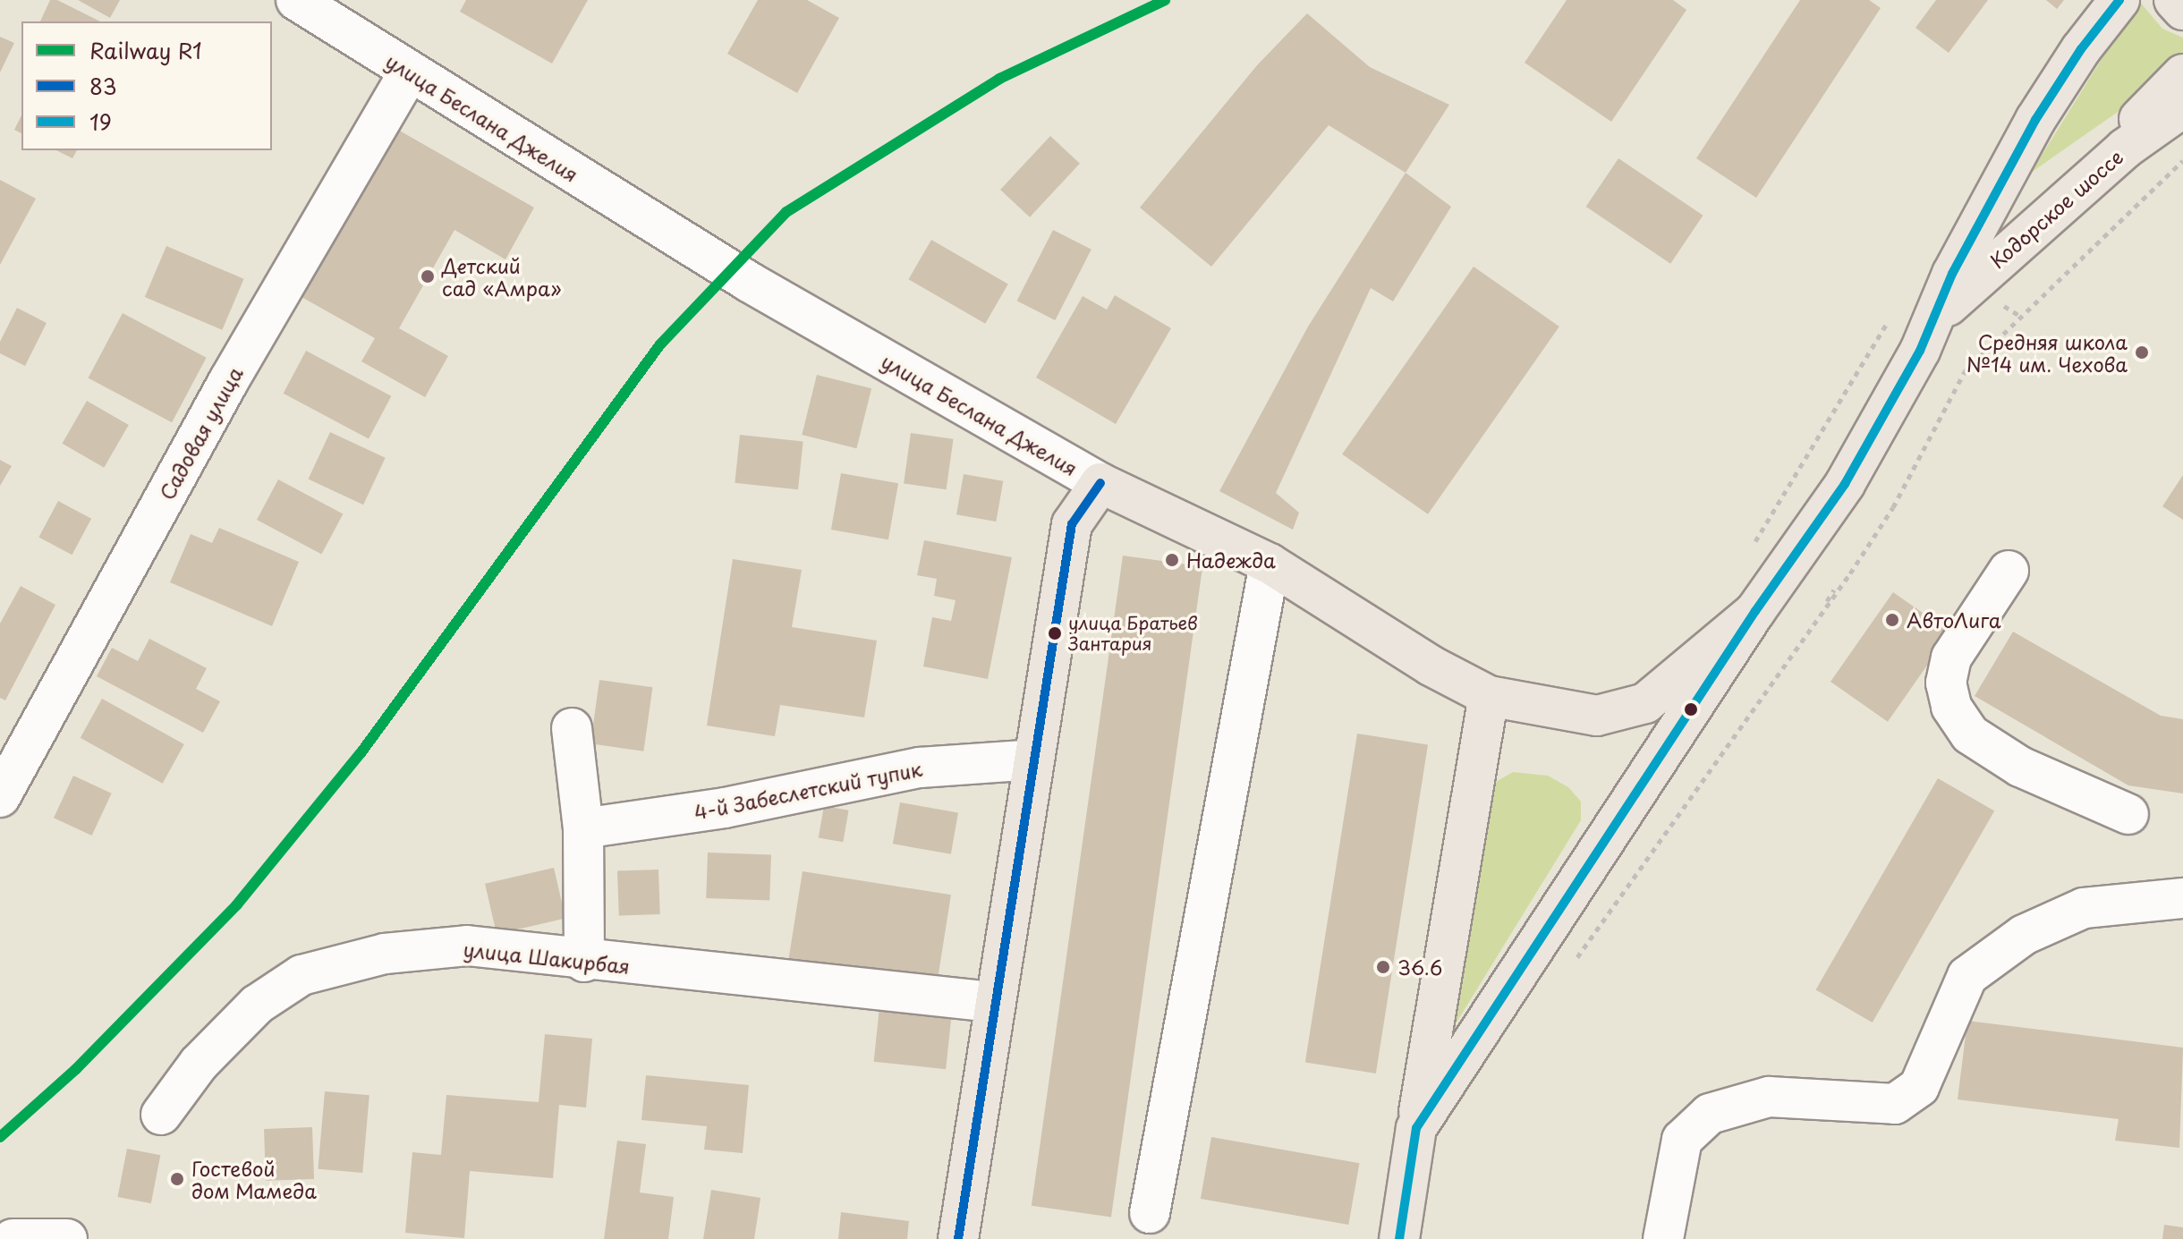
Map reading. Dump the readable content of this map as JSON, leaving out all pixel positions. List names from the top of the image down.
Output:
{
  "streets": {
    "highway": ["улица Беслана Джелия", "Кодорское шоссе"],
    "street": ["Садовая улица", "4-й Забеслетский тупик", "улица Шакирбая"]
  },
  "crossings": [
    ["улица Беслана Джелия", "Садовая улица"]
  ],
  "places": [
    "Детский сад «Амра»",
    "Средняя школа №14 им. Чехова",
    "Надежда",
    "АвтоЛига",
    "улица Братьев Зантария",
    "36.6",
    "Гостевой дом Мамеда"
  ],
  "lines": ["rail line R1", "transit line 19", "transit line 83"],
  "legend": ["Railway R1", "83", "19"]
}
